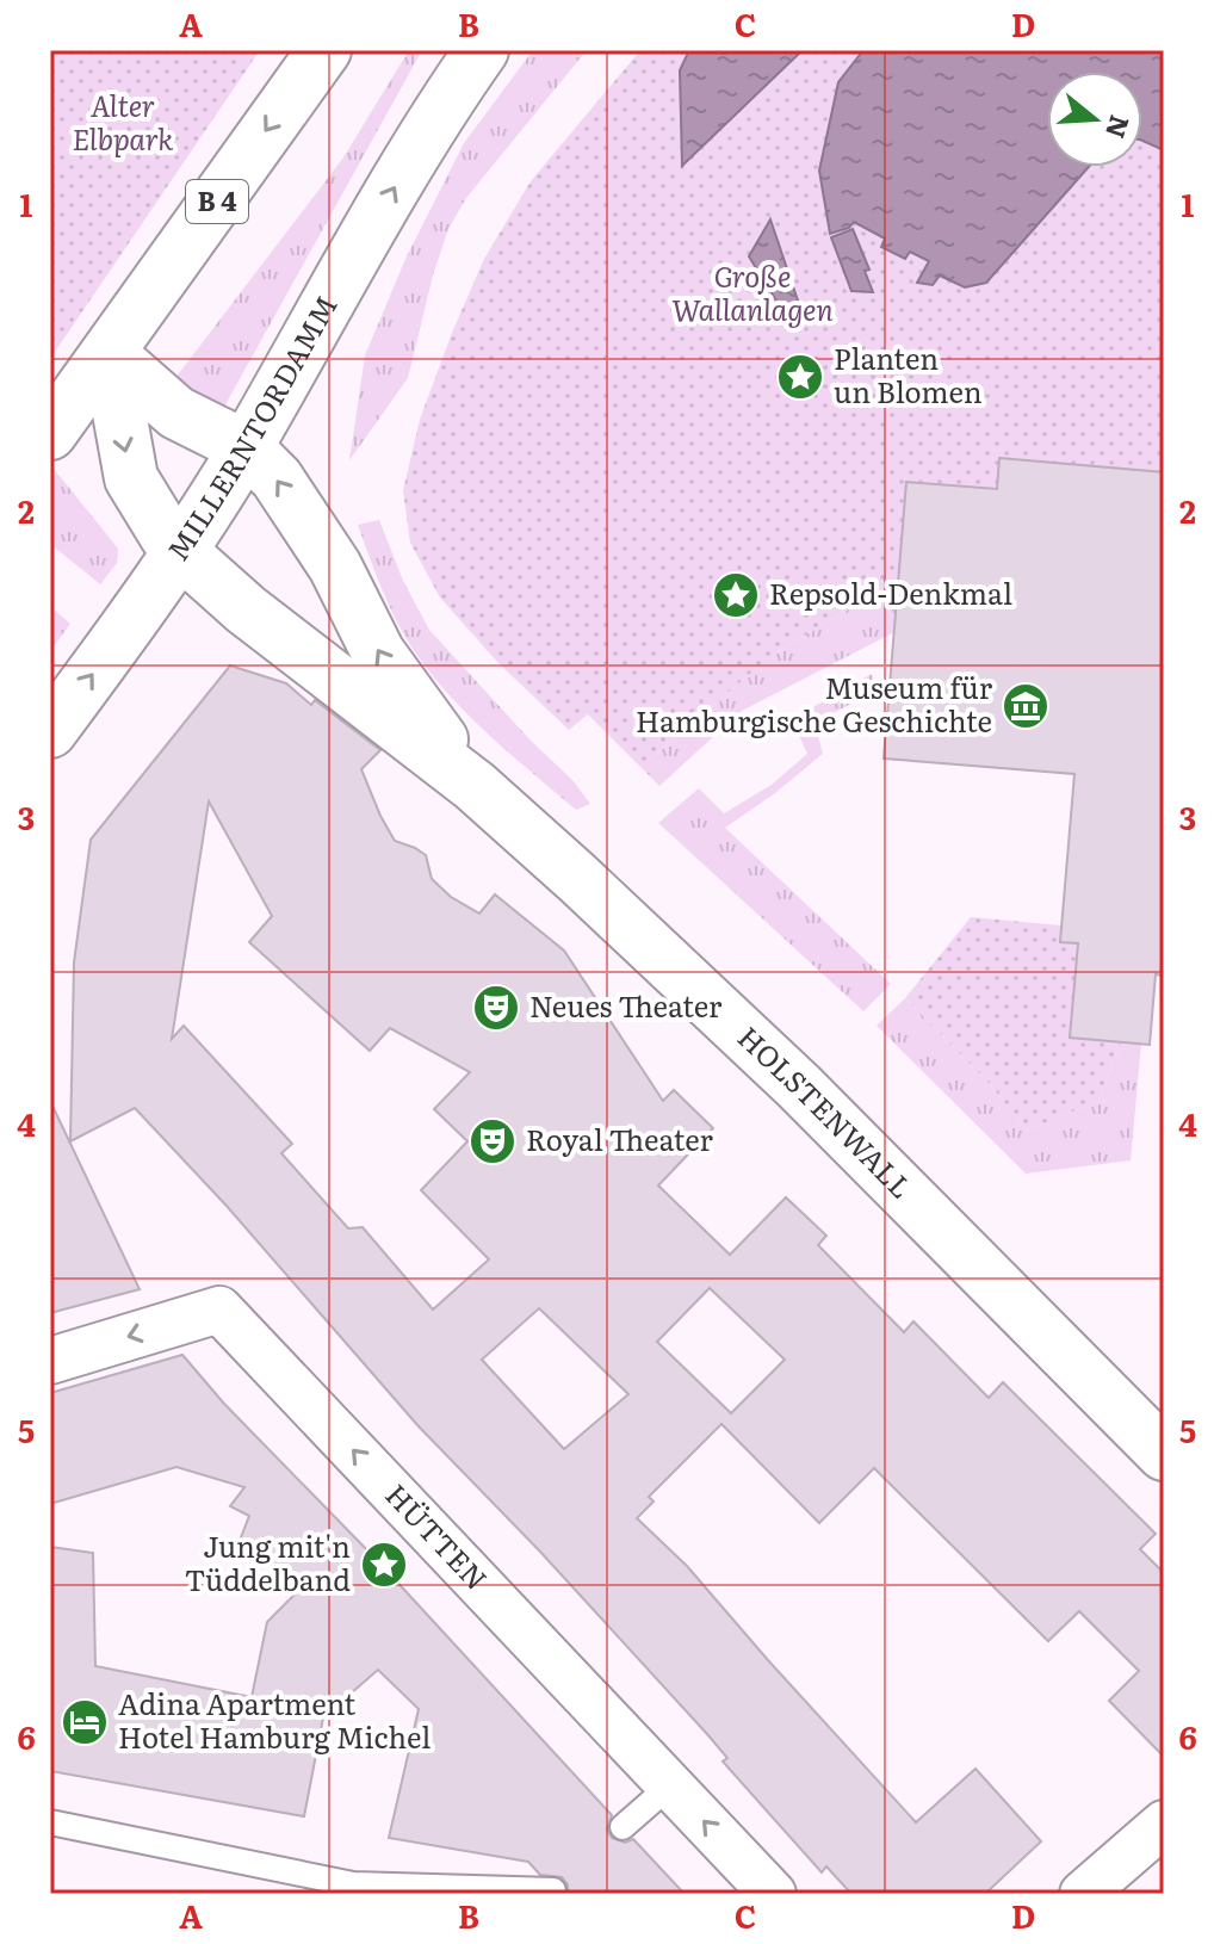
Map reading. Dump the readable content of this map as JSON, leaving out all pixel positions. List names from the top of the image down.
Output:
{
  "streets": {
    "main road": ["B 4", "MILLERNTORDAMM", "HOLSTENWALL"],
    "street": ["HÜTTEN"]
  },
  "crossings": [
    ["B 4", "MILLERNTORDAMM"],
    ["B 4", "HOLSTENWALL"],
    ["MILLERNTORDAMM", "HOLSTENWALL"]
  ],
  "one_way": ["HÜTTEN"],
  "parks": ["Alter Elbpark", "Große Wallanlagen"],
  "places": {
    "place": ["Planten un Blomen", "Repsold-Denkmal", "Jung mit'n Tüddelband"],
    "museum": ["Museum für Hamburgische Geschichte"],
    "theatre": ["Neues Theater", "Royal Theater"],
    "hotel": ["Adina Apartment Hotel Hamburg Michel"]
  },
  "north": "right",
  "grid": {
    "columns": [
      "A",
      "B",
      "C",
      "D"
    ],
    "rows": [
      "1",
      "2",
      "3",
      "4",
      "5",
      "6"
    ]
  }
}
